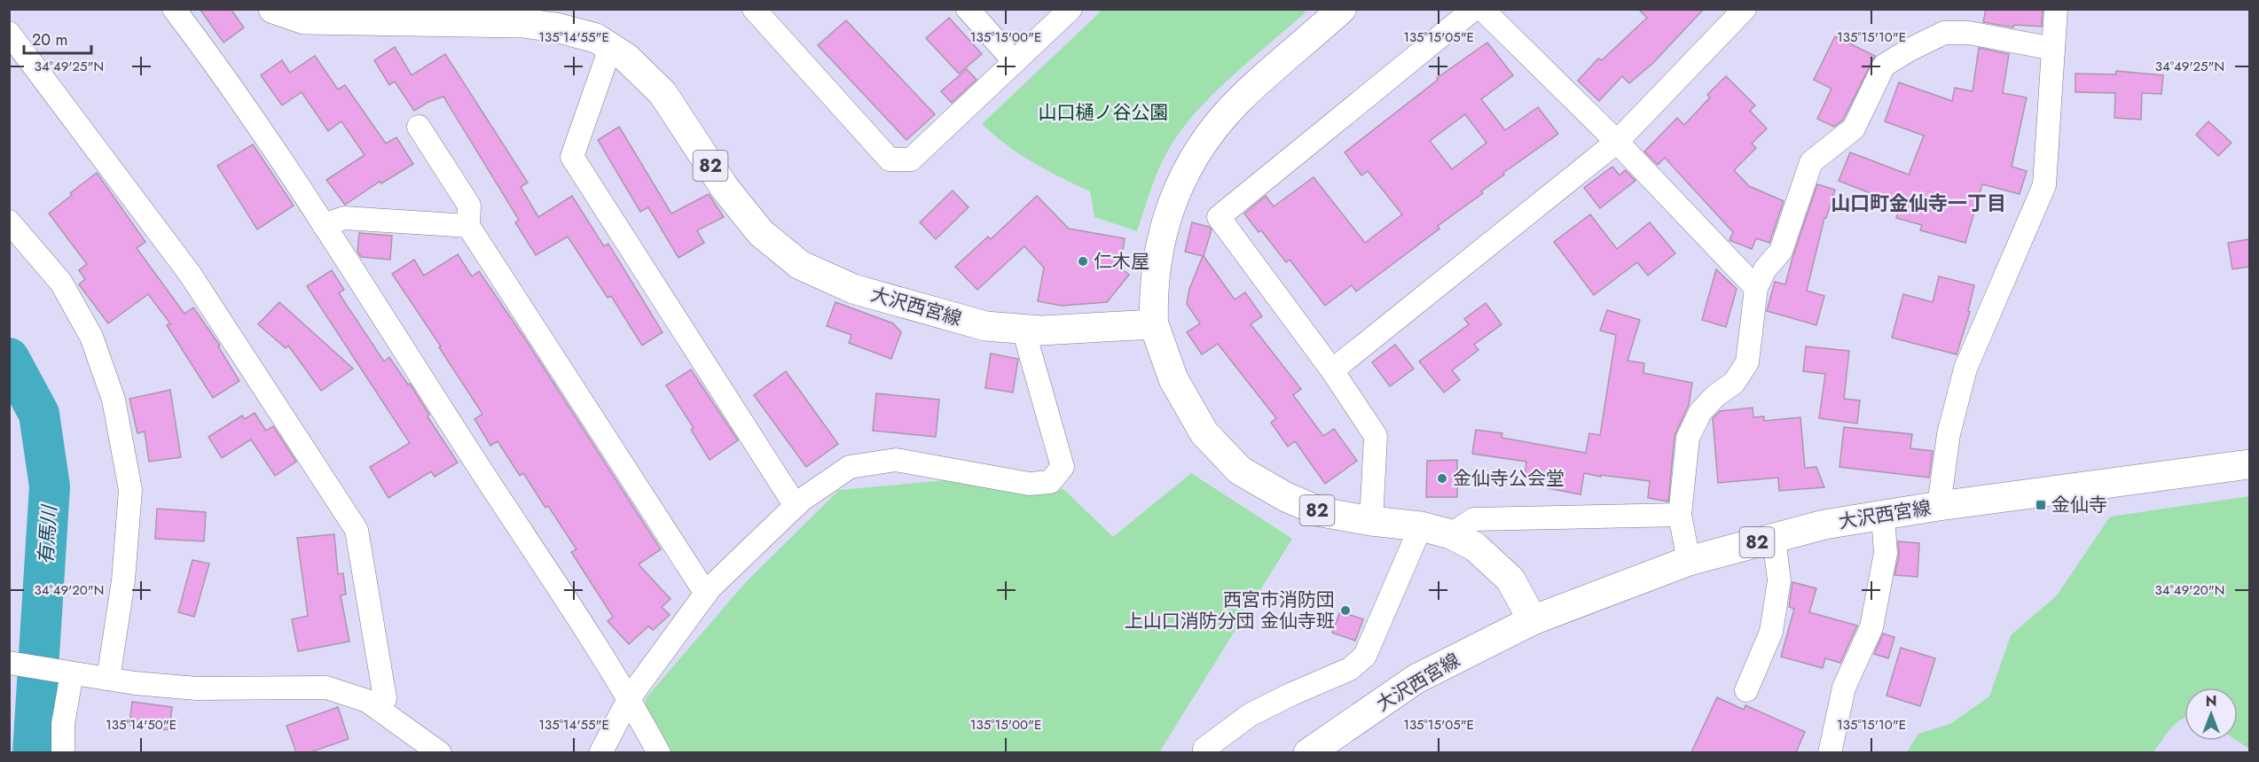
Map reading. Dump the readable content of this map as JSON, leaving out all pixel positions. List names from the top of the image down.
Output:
{
  "streets": {
    "main road": ["82", "大沢西宮線"]
  },
  "crossings": [
    ["82", "大沢西宮線"]
  ],
  "districts": ["山口町金仙寺一丁目"],
  "water": ["有馬川"],
  "parks": ["山口樋ノ谷公園"],
  "places": {
    "other": ["仁木屋", "金仙寺公会堂", "西宮市消防団 上山口消防分団 金仙寺班"],
    "transit": ["金仙寺"]
  },
  "scale_bar": "20 m",
  "north": "top",
  "coordinates": [
    "135°14'55\"E",
    "135°15'00\"E",
    "135°15'05\"E",
    "135°15'10\"E",
    "34°49'25\"N",
    "34°49'20\"N",
    "135°14'50\"E"
  ]
}
